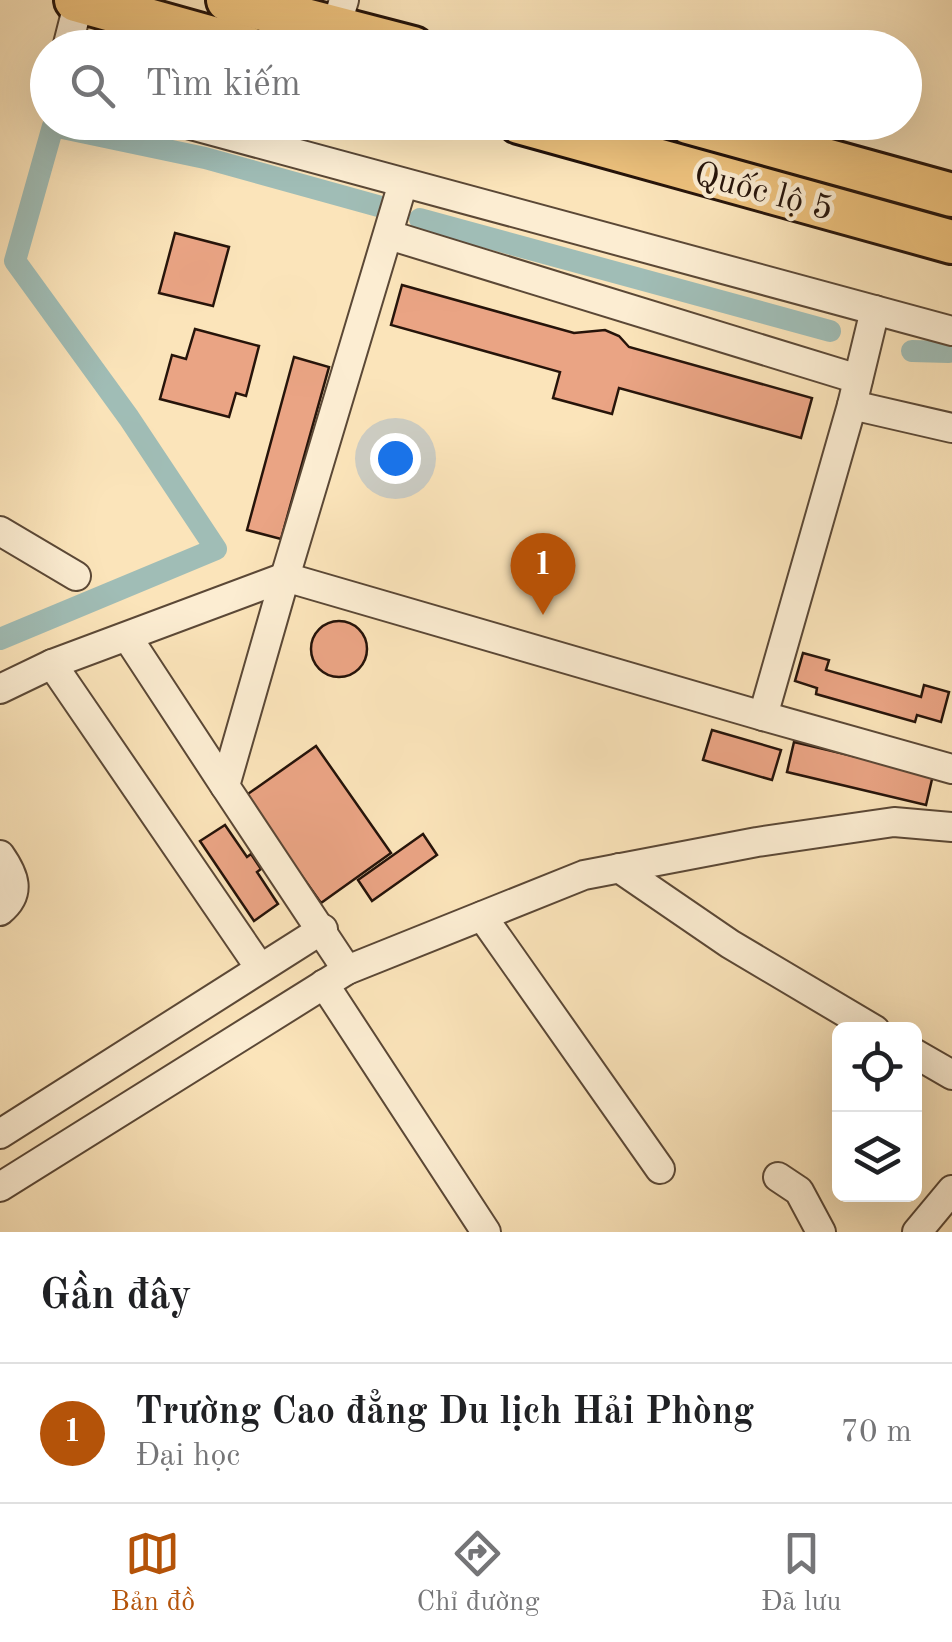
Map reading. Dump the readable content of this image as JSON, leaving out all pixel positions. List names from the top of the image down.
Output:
{
  "streets": {
    "highway": ["Quốc lộ 5"]
  },
  "page": {
    "search": "Tìm kiếm",
    "pins": "1",
    "heading": "Gần đây",
    "list": [
      {
        "mark": "1",
        "name": "Trường Cao đẳng Du lịch Hải Phòng",
        "note": "Đại học",
        "value": "70 m"
      }
    ],
    "nav": ["Bản đồ", "Chỉ đường", "Đã lưu"]
  }
}
